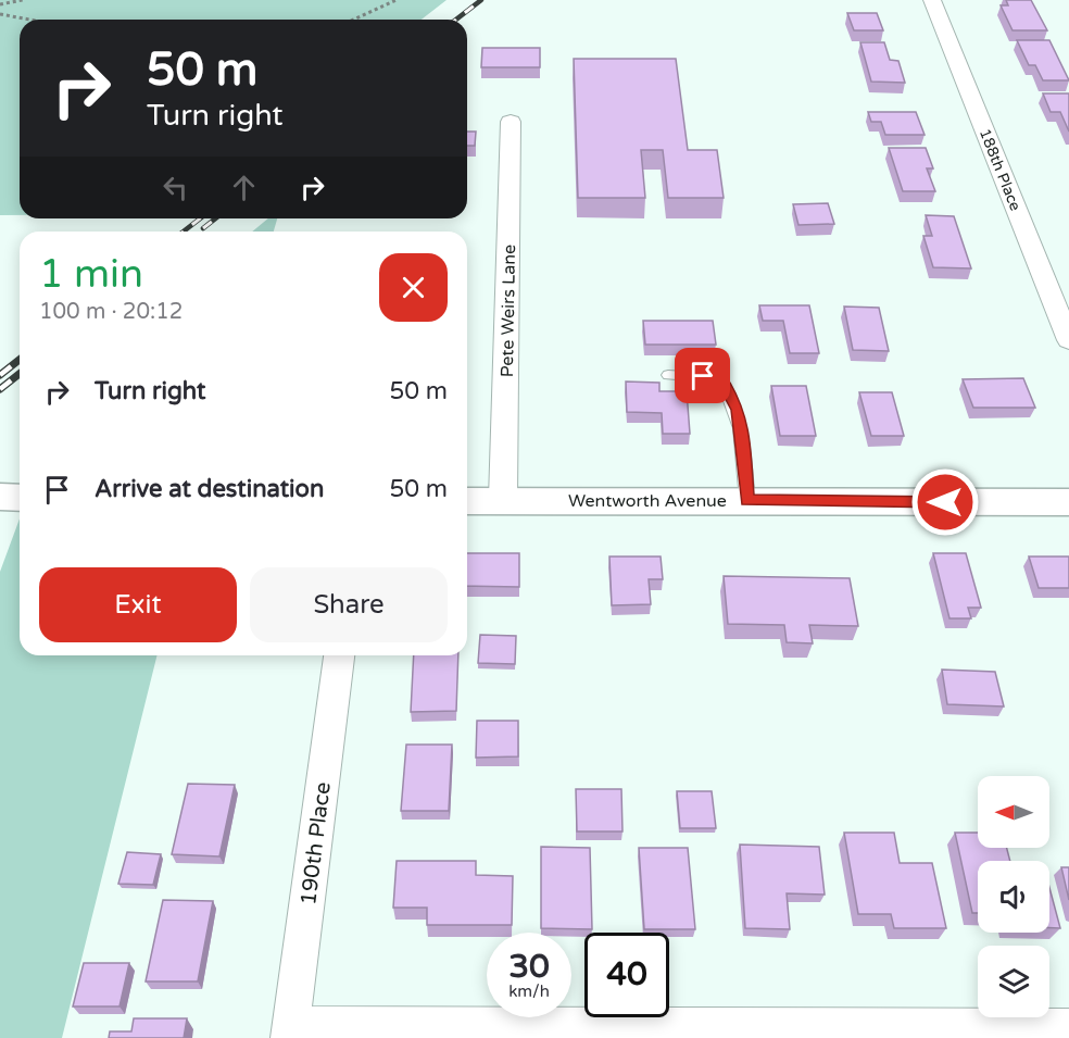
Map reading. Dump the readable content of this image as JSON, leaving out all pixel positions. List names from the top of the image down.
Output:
{
  "streets": {
    "street": [
      "188th Place",
      "Pete Weirs Lane",
      "Wentworth Avenue",
      "190th Place"
    ]
  },
  "crossings": [
    ["Pete Weirs Lane", "Wentworth Avenue"]
  ],
  "north": "left",
  "page": {
    "turn": ["50 m", "Turn right"],
    "heading": ["1 min", "100 m · 20:12"],
    "list": [
      {
        "name": "Turn right",
        "value": "50 m"
      },
      {
        "name": "Arrive at destination",
        "value": "50 m"
      }
    ],
    "buttons": ["Exit", "Share"],
    "speed": "30 km/h",
    "limit": "40"
  }
}
